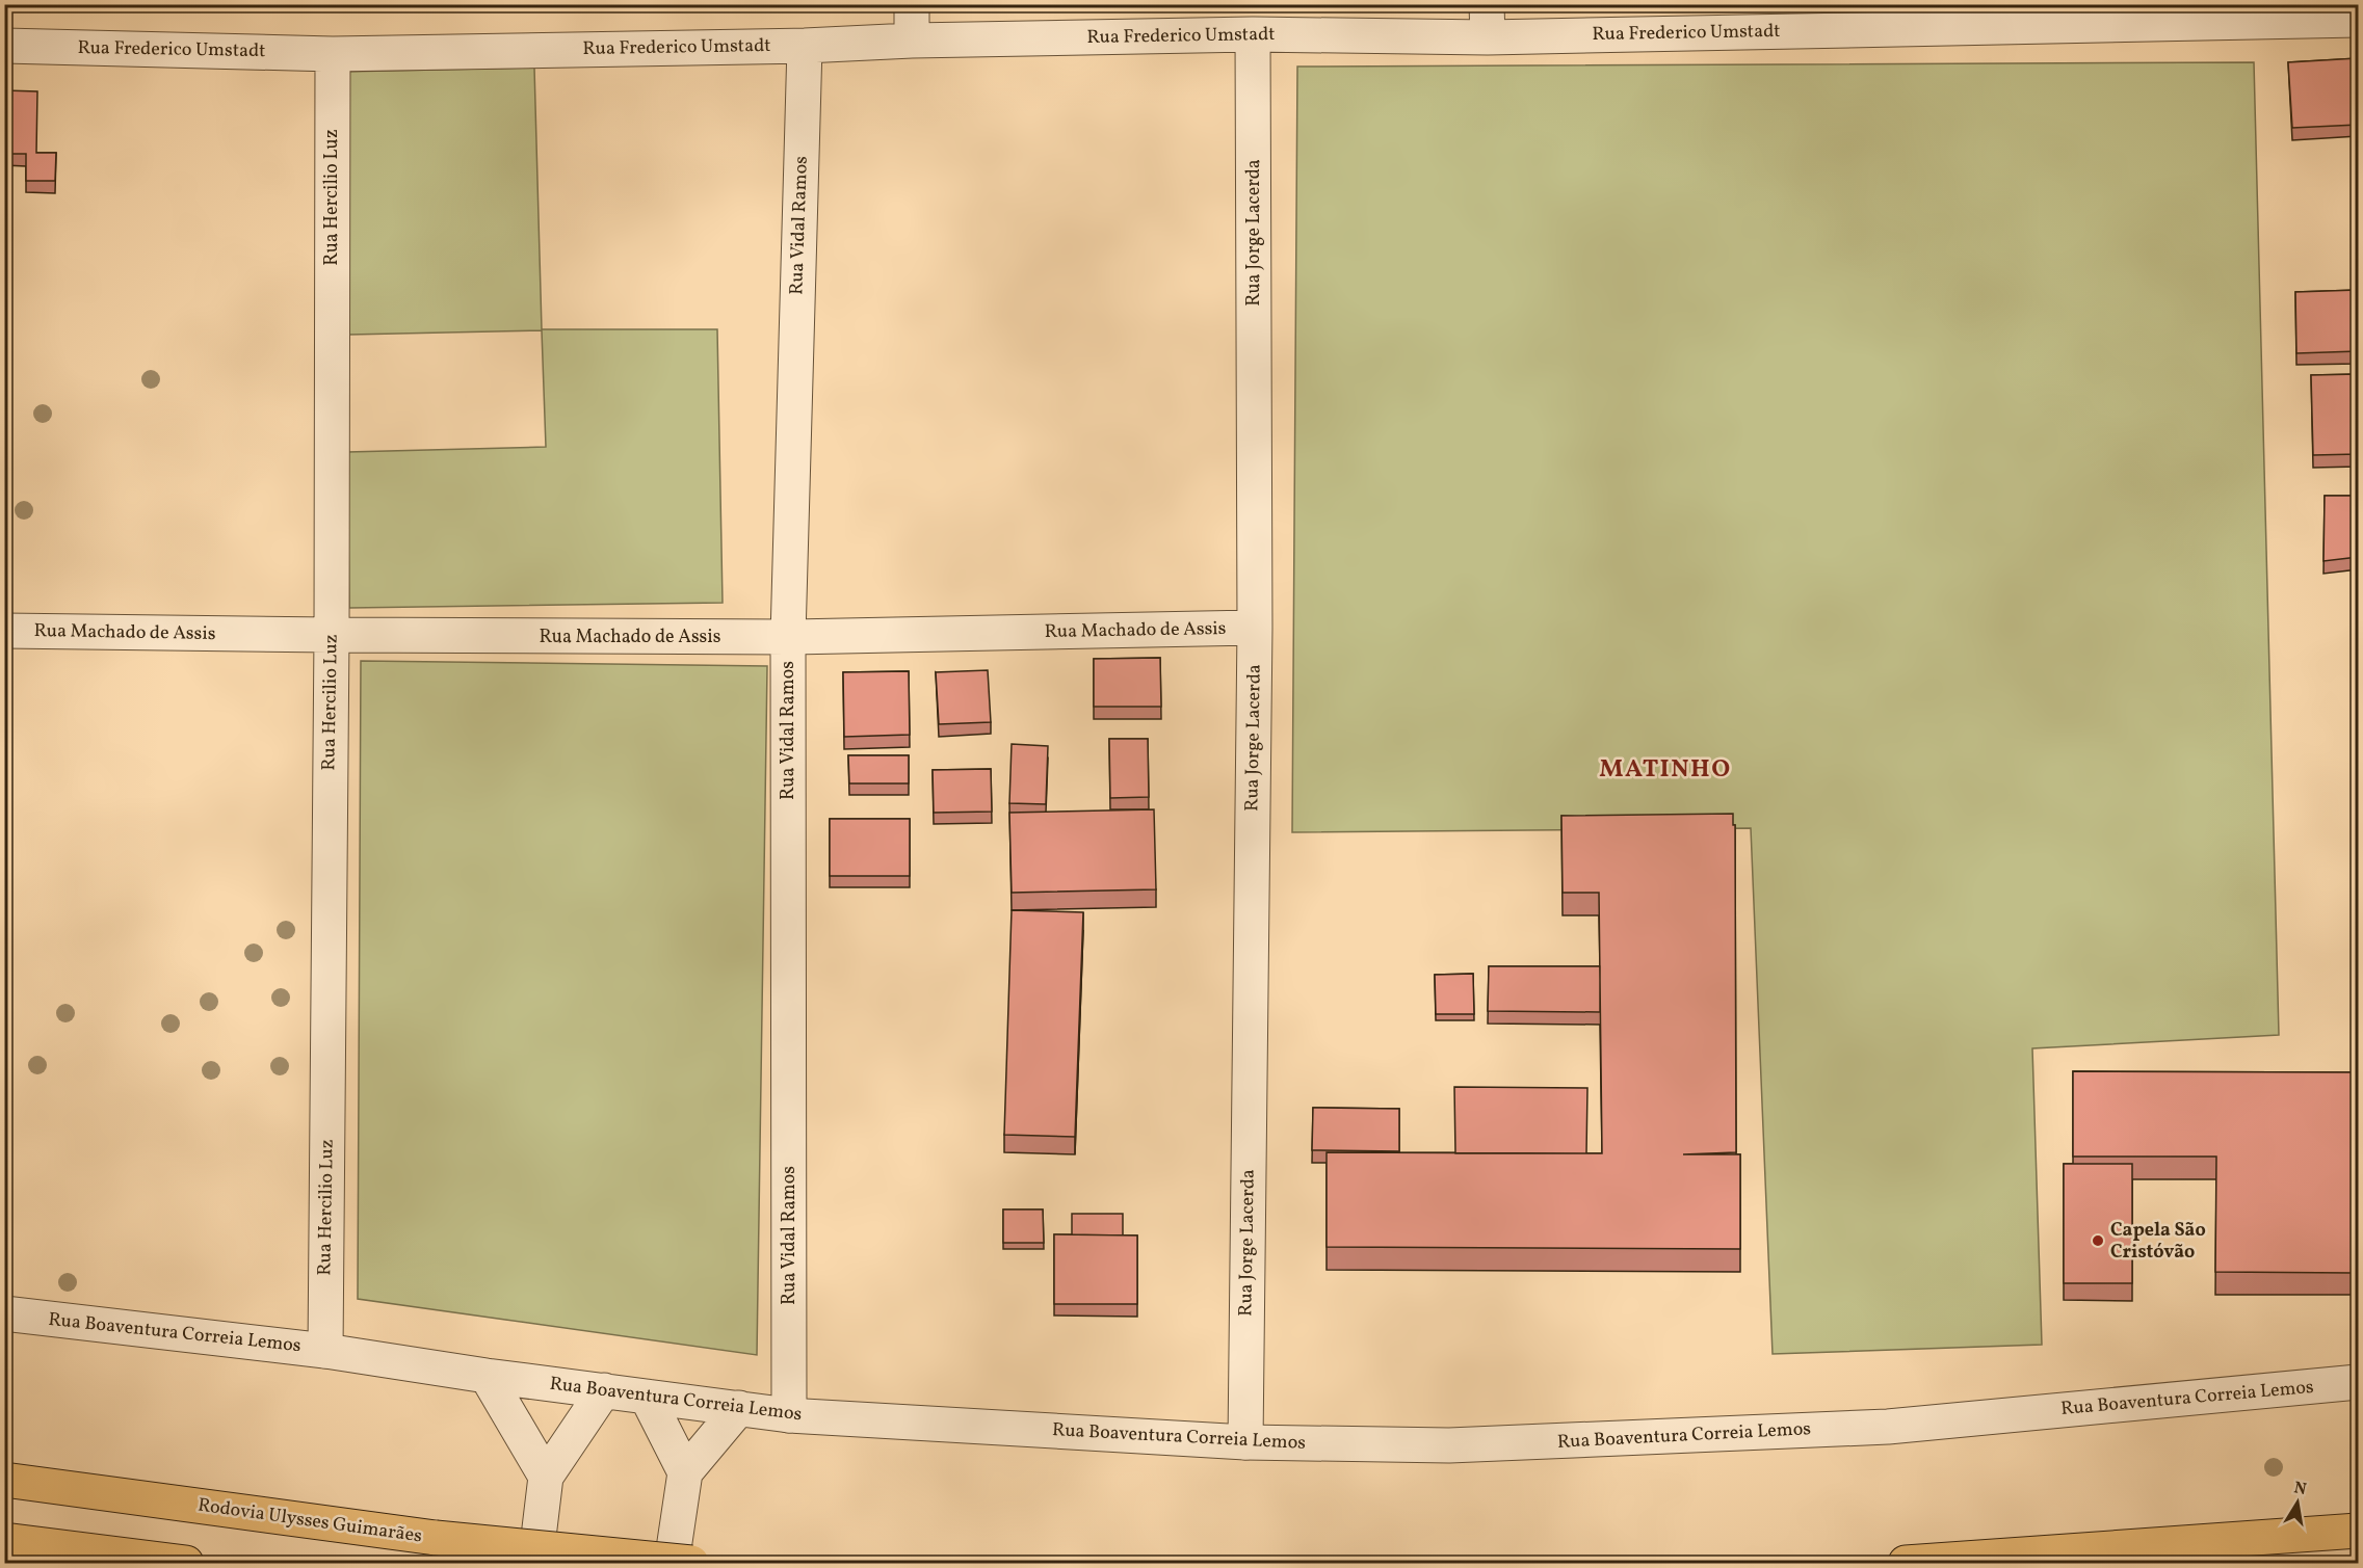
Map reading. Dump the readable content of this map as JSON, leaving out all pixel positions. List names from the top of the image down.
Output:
{
  "streets": {
    "highway": ["Rodovia Ulysses Guimarães"],
    "street": [
      "Rua Frederico Umstadt",
      "Rua Hercilio Luz",
      "Rua Vidal Ramos",
      "Rua Jorge Lacerda",
      "Rua Machado de Assis",
      "Rua Boaventura Correia Lemos"
    ]
  },
  "crossings": [
    ["Rua Frederico Umstadt", "Rua Hercilio Luz"],
    ["Rua Frederico Umstadt", "Rua Vidal Ramos"],
    ["Rua Frederico Umstadt", "Rua Jorge Lacerda"],
    ["Rua Hercilio Luz", "Rua Machado de Assis"],
    ["Rua Hercilio Luz", "Rua Boaventura Correia Lemos"],
    ["Rua Vidal Ramos", "Rua Machado de Assis"],
    ["Rua Vidal Ramos", "Rua Boaventura Correia Lemos"],
    ["Rua Jorge Lacerda", "Rua Machado de Assis"],
    ["Rua Jorge Lacerda", "Rua Boaventura Correia Lemos"]
  ],
  "districts": ["MATINHO"],
  "places": ["Capela São Cristóvão"],
  "north": "top"
}
